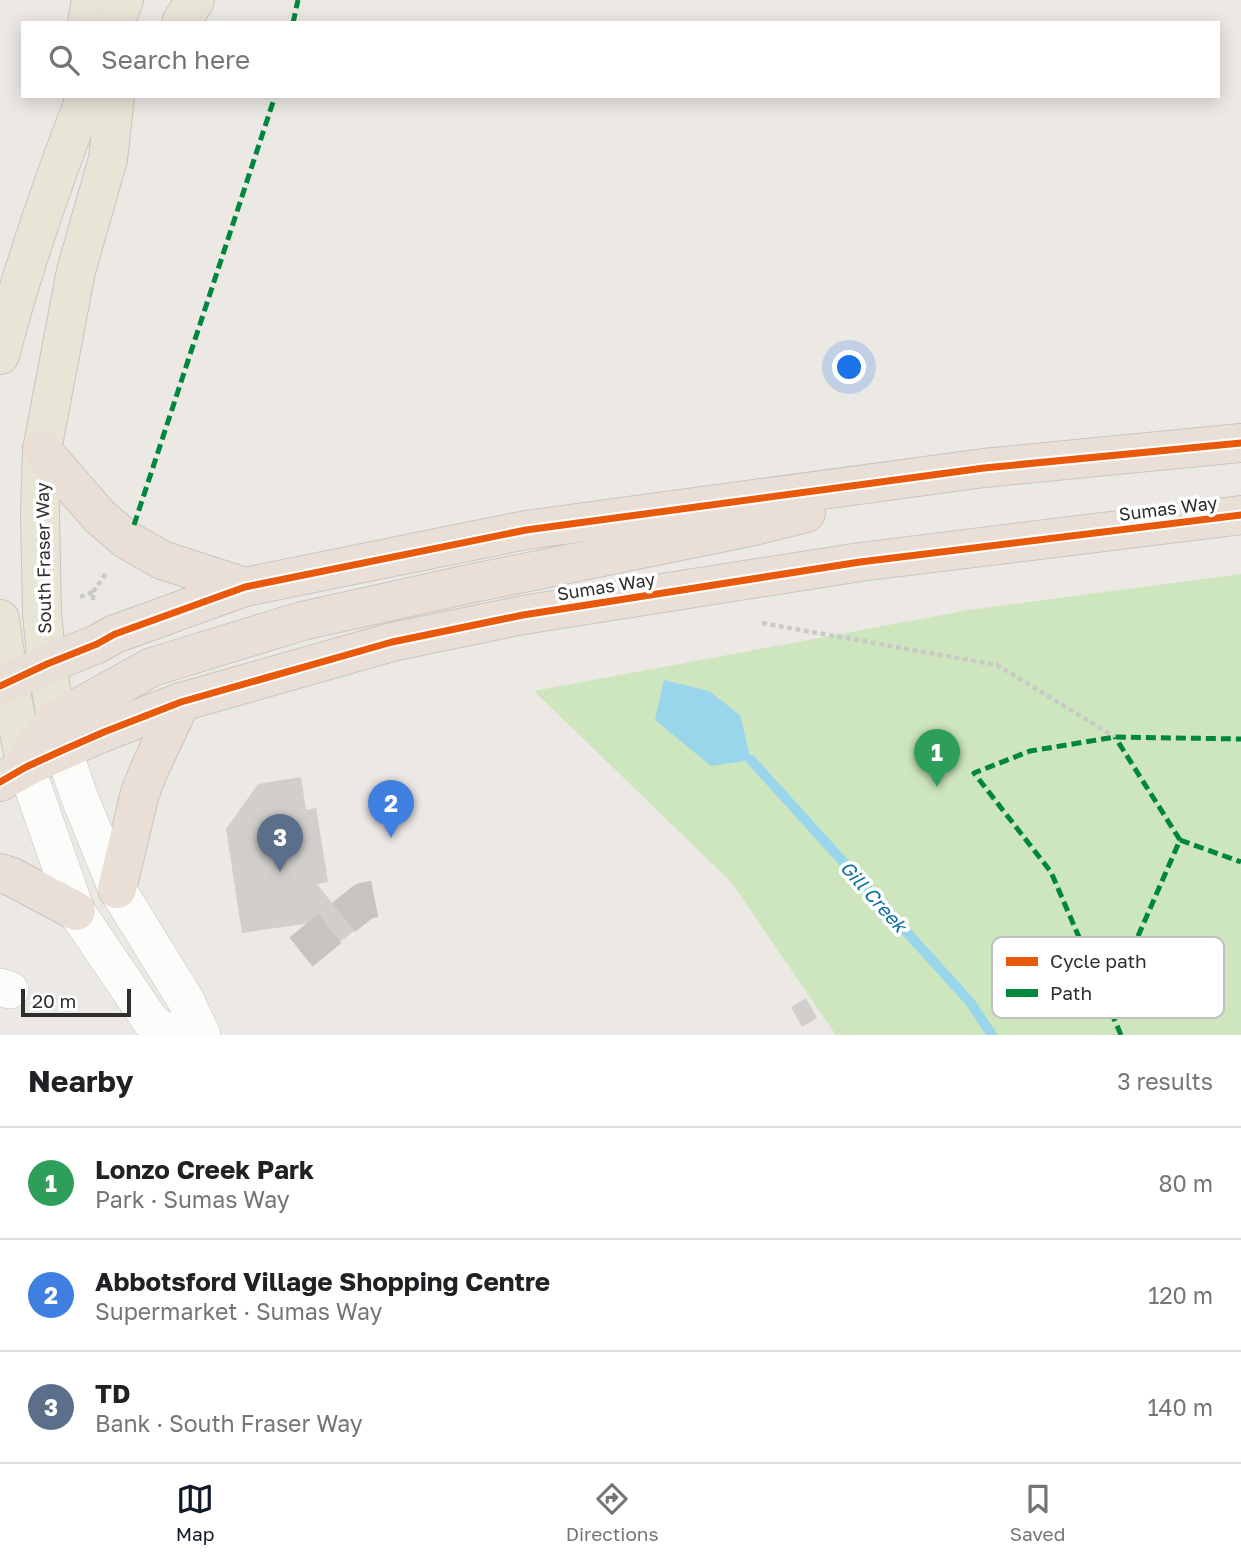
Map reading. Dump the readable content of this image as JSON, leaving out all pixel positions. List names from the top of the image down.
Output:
{
  "streets": {
    "highway": ["Sumas Way"],
    "main road": ["South Fraser Way"]
  },
  "crossings": [
    ["Sumas Way", "South Fraser Way"]
  ],
  "water": ["Gill Creek"],
  "legend": ["Cycle path", "Path"],
  "scale_bar": "20 m",
  "page": {
    "search": "Search here",
    "pins": ["1", "2", "3"],
    "scale": "20 m",
    "heading": ["Nearby", "3 results"],
    "list": [
      {
        "mark": "1",
        "name": "Lonzo Creek Park",
        "note": "Park · Sumas Way",
        "value": "80 m"
      },
      {
        "mark": "2",
        "name": "Abbotsford Village Shopping Centre",
        "note": "Supermarket · Sumas Way",
        "value": "120 m"
      },
      {
        "mark": "3",
        "name": "TD",
        "note": "Bank · South Fraser Way",
        "value": "140 m"
      }
    ],
    "nav": ["Map", "Directions", "Saved"]
  }
}
